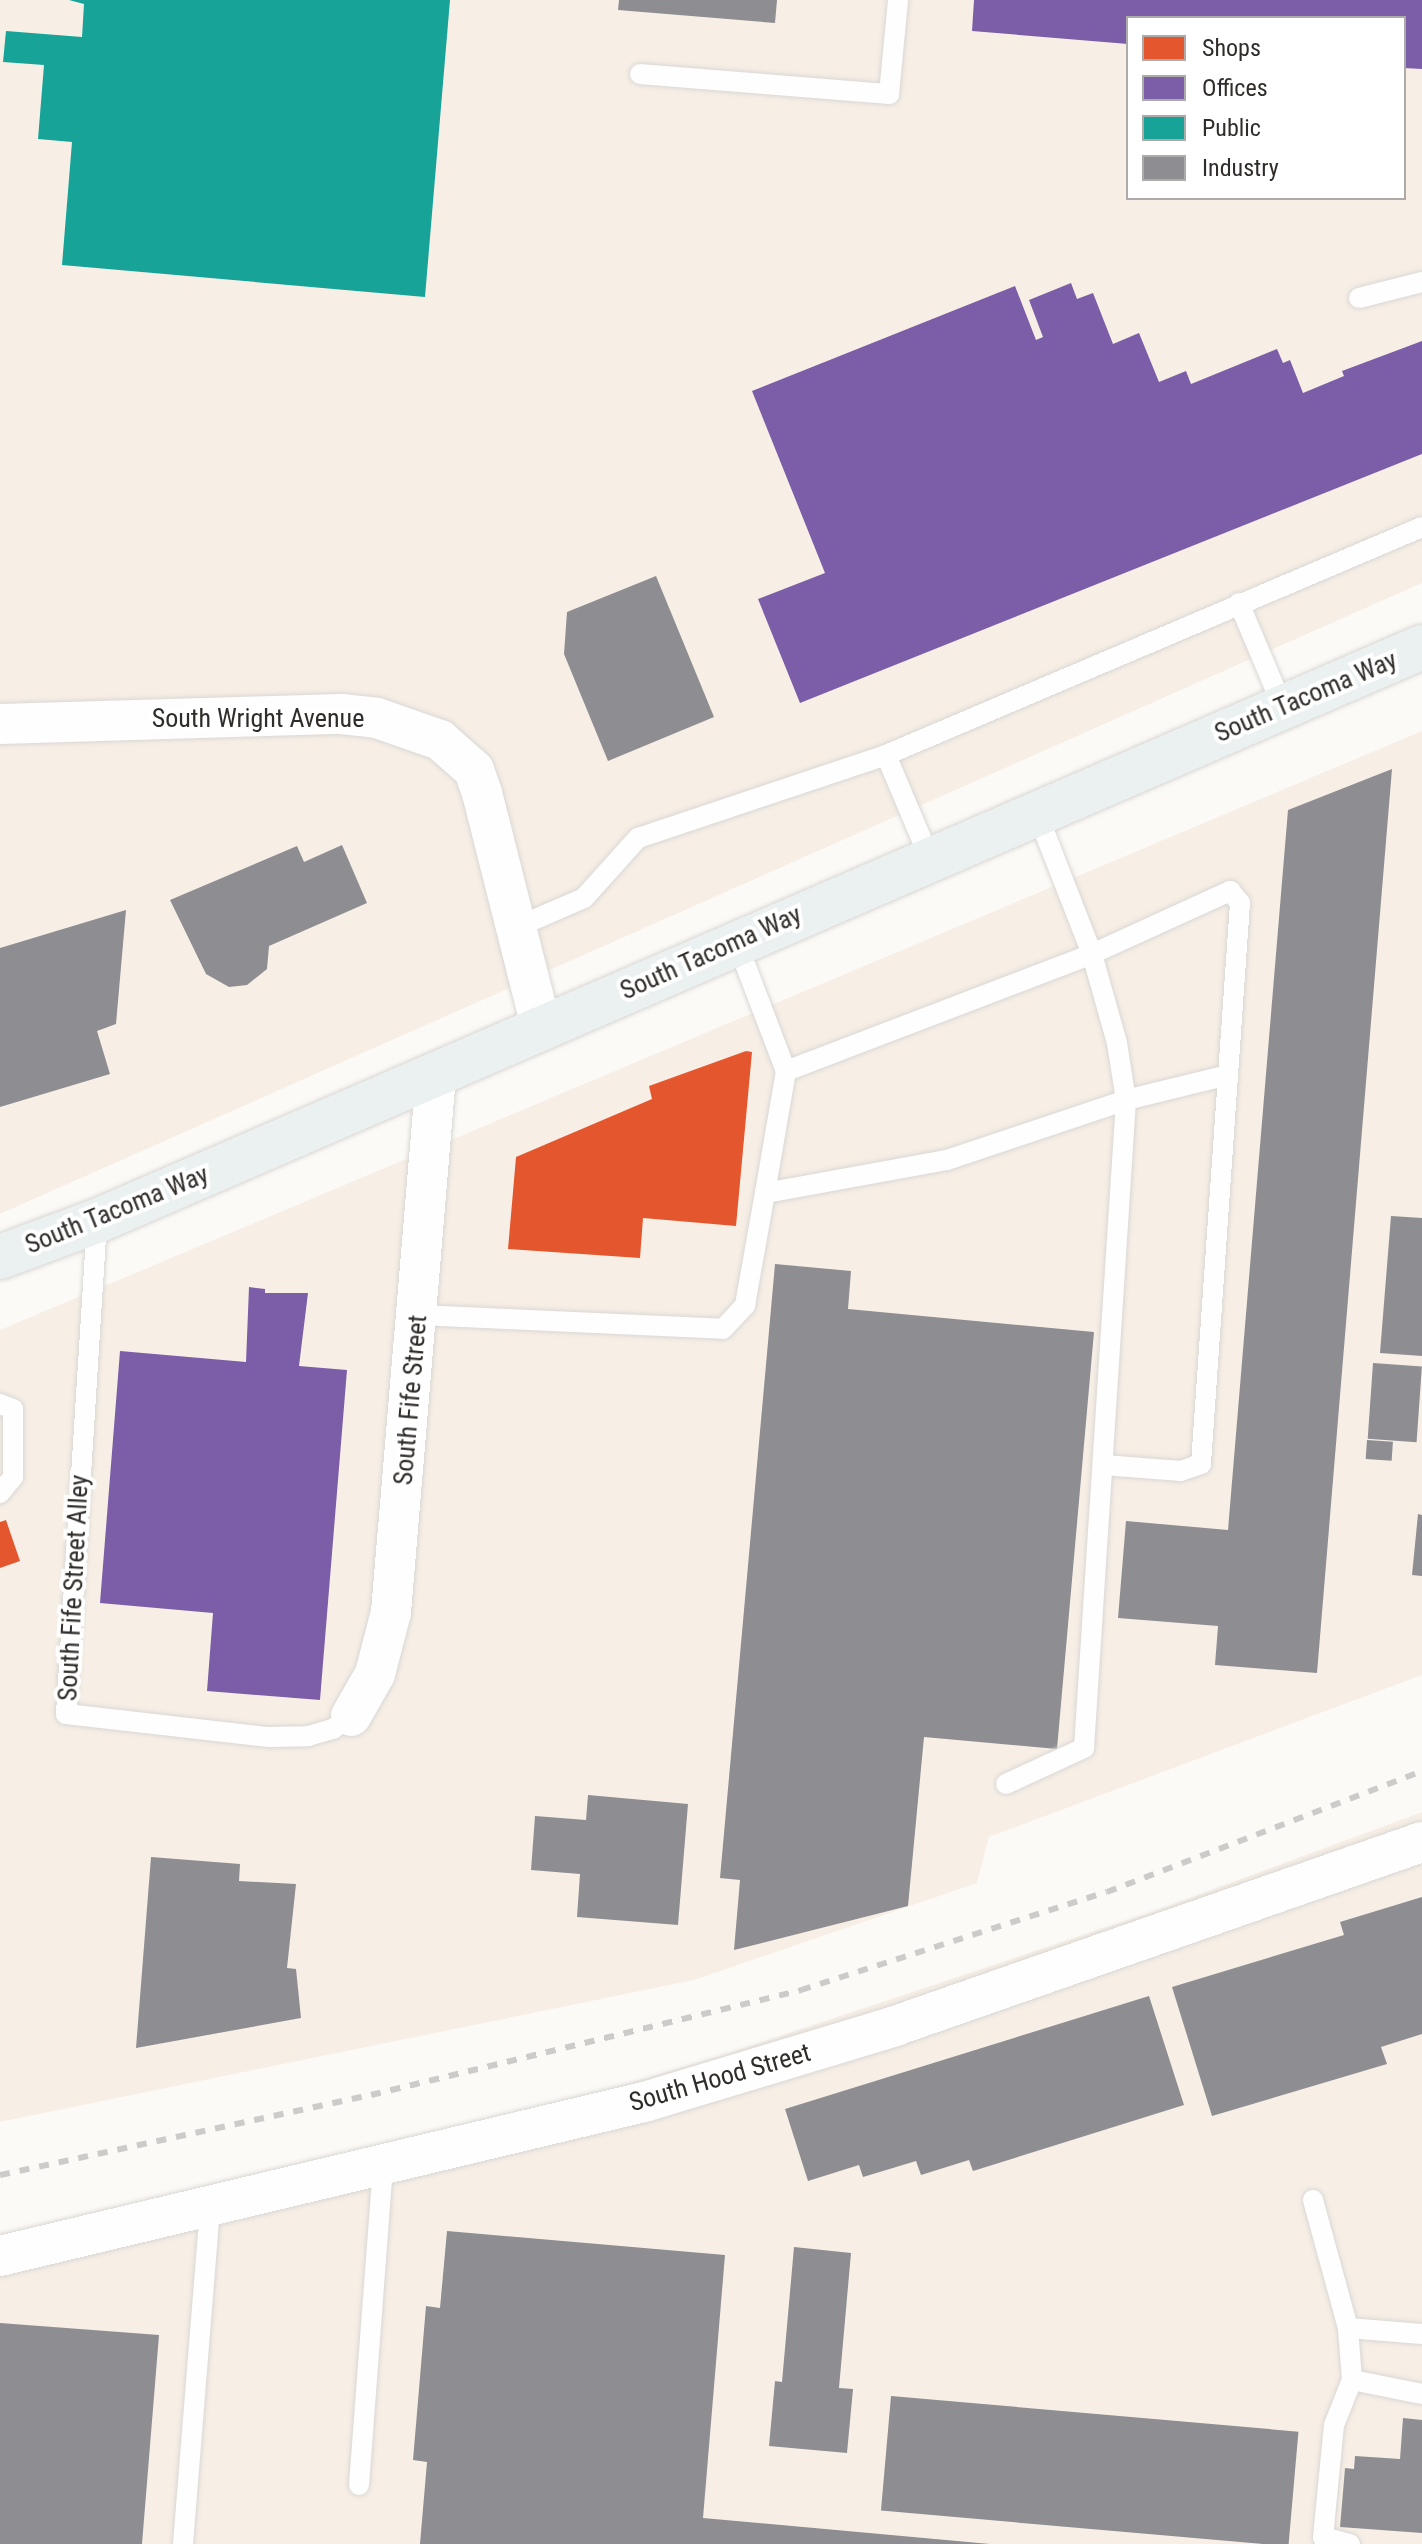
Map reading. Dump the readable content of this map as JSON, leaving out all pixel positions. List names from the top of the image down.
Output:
{
  "streets": {
    "main road": ["South Tacoma Way"],
    "street": ["South Wright Avenue", "South Fife Street", "South Hood Street"],
    "lane": ["South Fife Street Alley"]
  },
  "crossings": [
    ["South Tacoma Way", "South Wright Avenue"],
    ["South Tacoma Way", "South Fife Street"],
    ["South Tacoma Way", "South Fife Street Alley"],
    ["South Fife Street", "South Fife Street Alley"]
  ],
  "legend": [
    "Shops",
    "Offices",
    "Public",
    "Industry"
  ]
}
